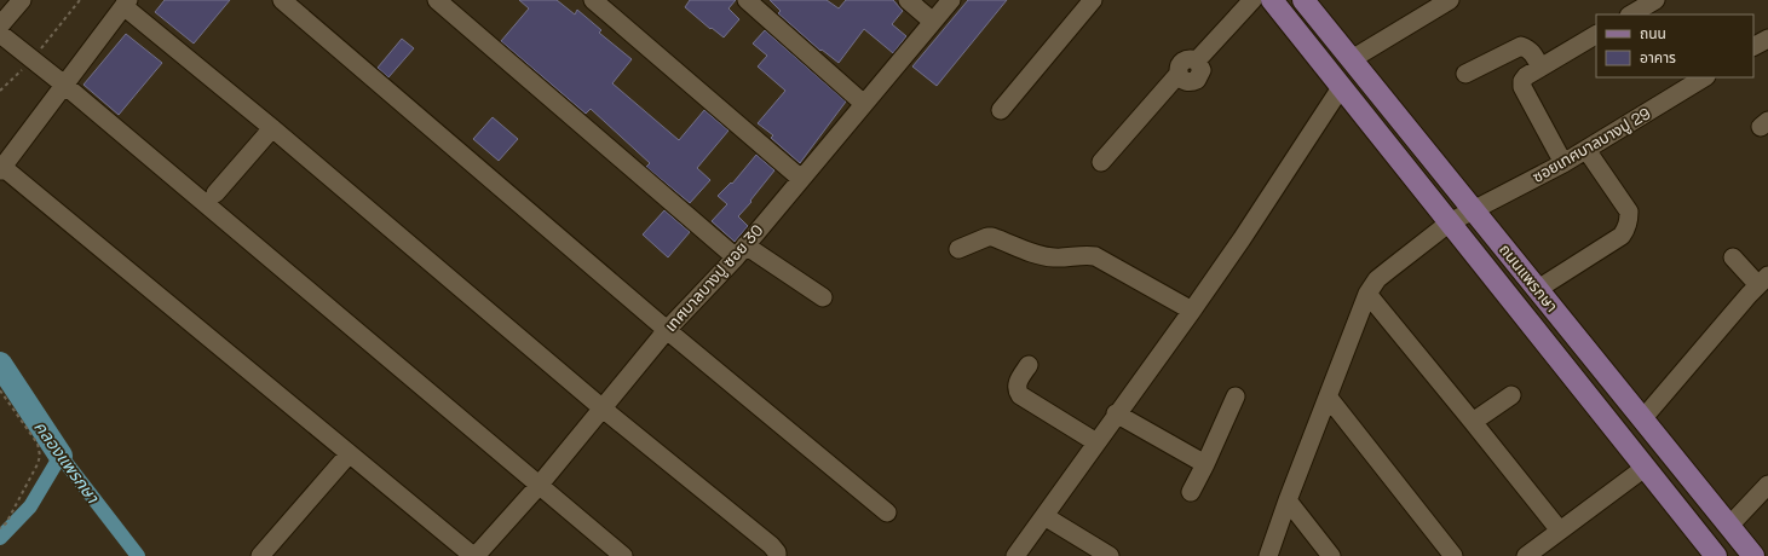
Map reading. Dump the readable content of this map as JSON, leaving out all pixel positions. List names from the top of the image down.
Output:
{
  "streets": {
    "main road": ["ถนนแพรกษา"],
    "street": ["ซอยเทศบาลบางปู 29", "เทศบาลบางปู ซอย 30"]
  },
  "crossings": [
    ["ซอยเทศบาลบางปู 29", "ถนนแพรกษา"]
  ],
  "water": ["คลองแพรกษา"],
  "legend": ["ถนน", "อาคาร"]
}
